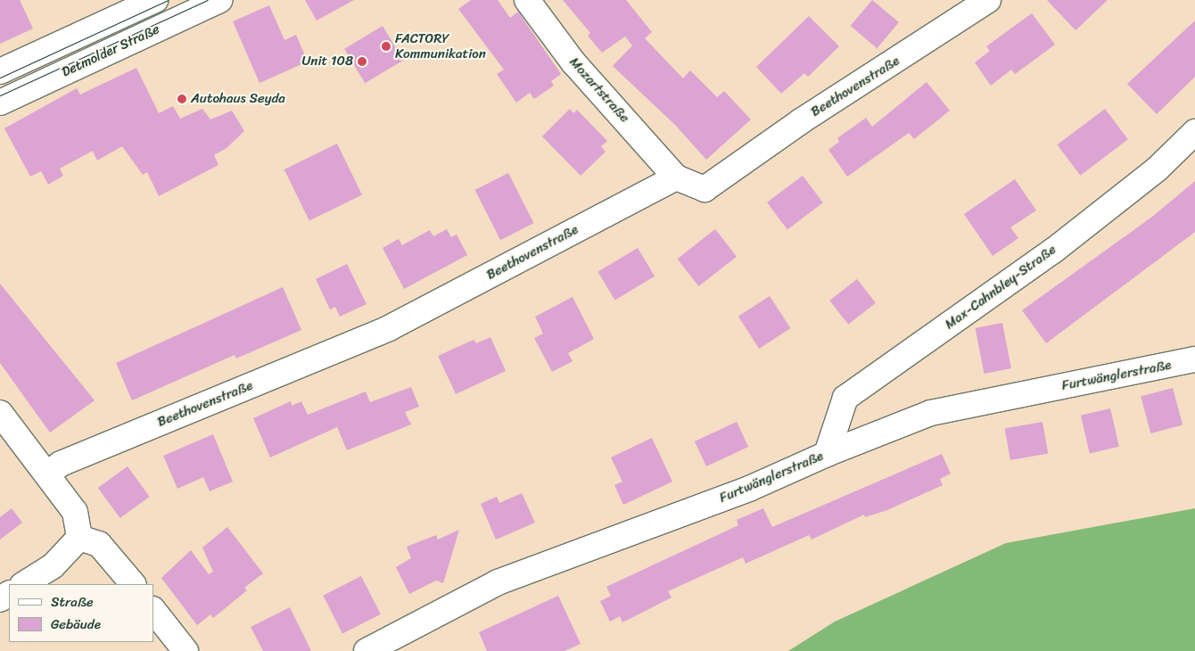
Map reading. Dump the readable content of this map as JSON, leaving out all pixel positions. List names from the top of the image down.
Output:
{
  "streets": {
    "street": [
      "Detmolder Straße",
      "Beethovenstraße",
      "Mozartstraße",
      "Max-Cahnbley-Straße",
      "Furtwänglerstraße"
    ]
  },
  "crossings": [
    ["Beethovenstraße", "Mozartstraße"],
    ["Max-Cahnbley-Straße", "Furtwänglerstraße"]
  ],
  "places": ["FACTORY Kommunikation", "Unit 108", "Autohaus Seyda"],
  "legend": ["Straße", "Gebäude"]
}
